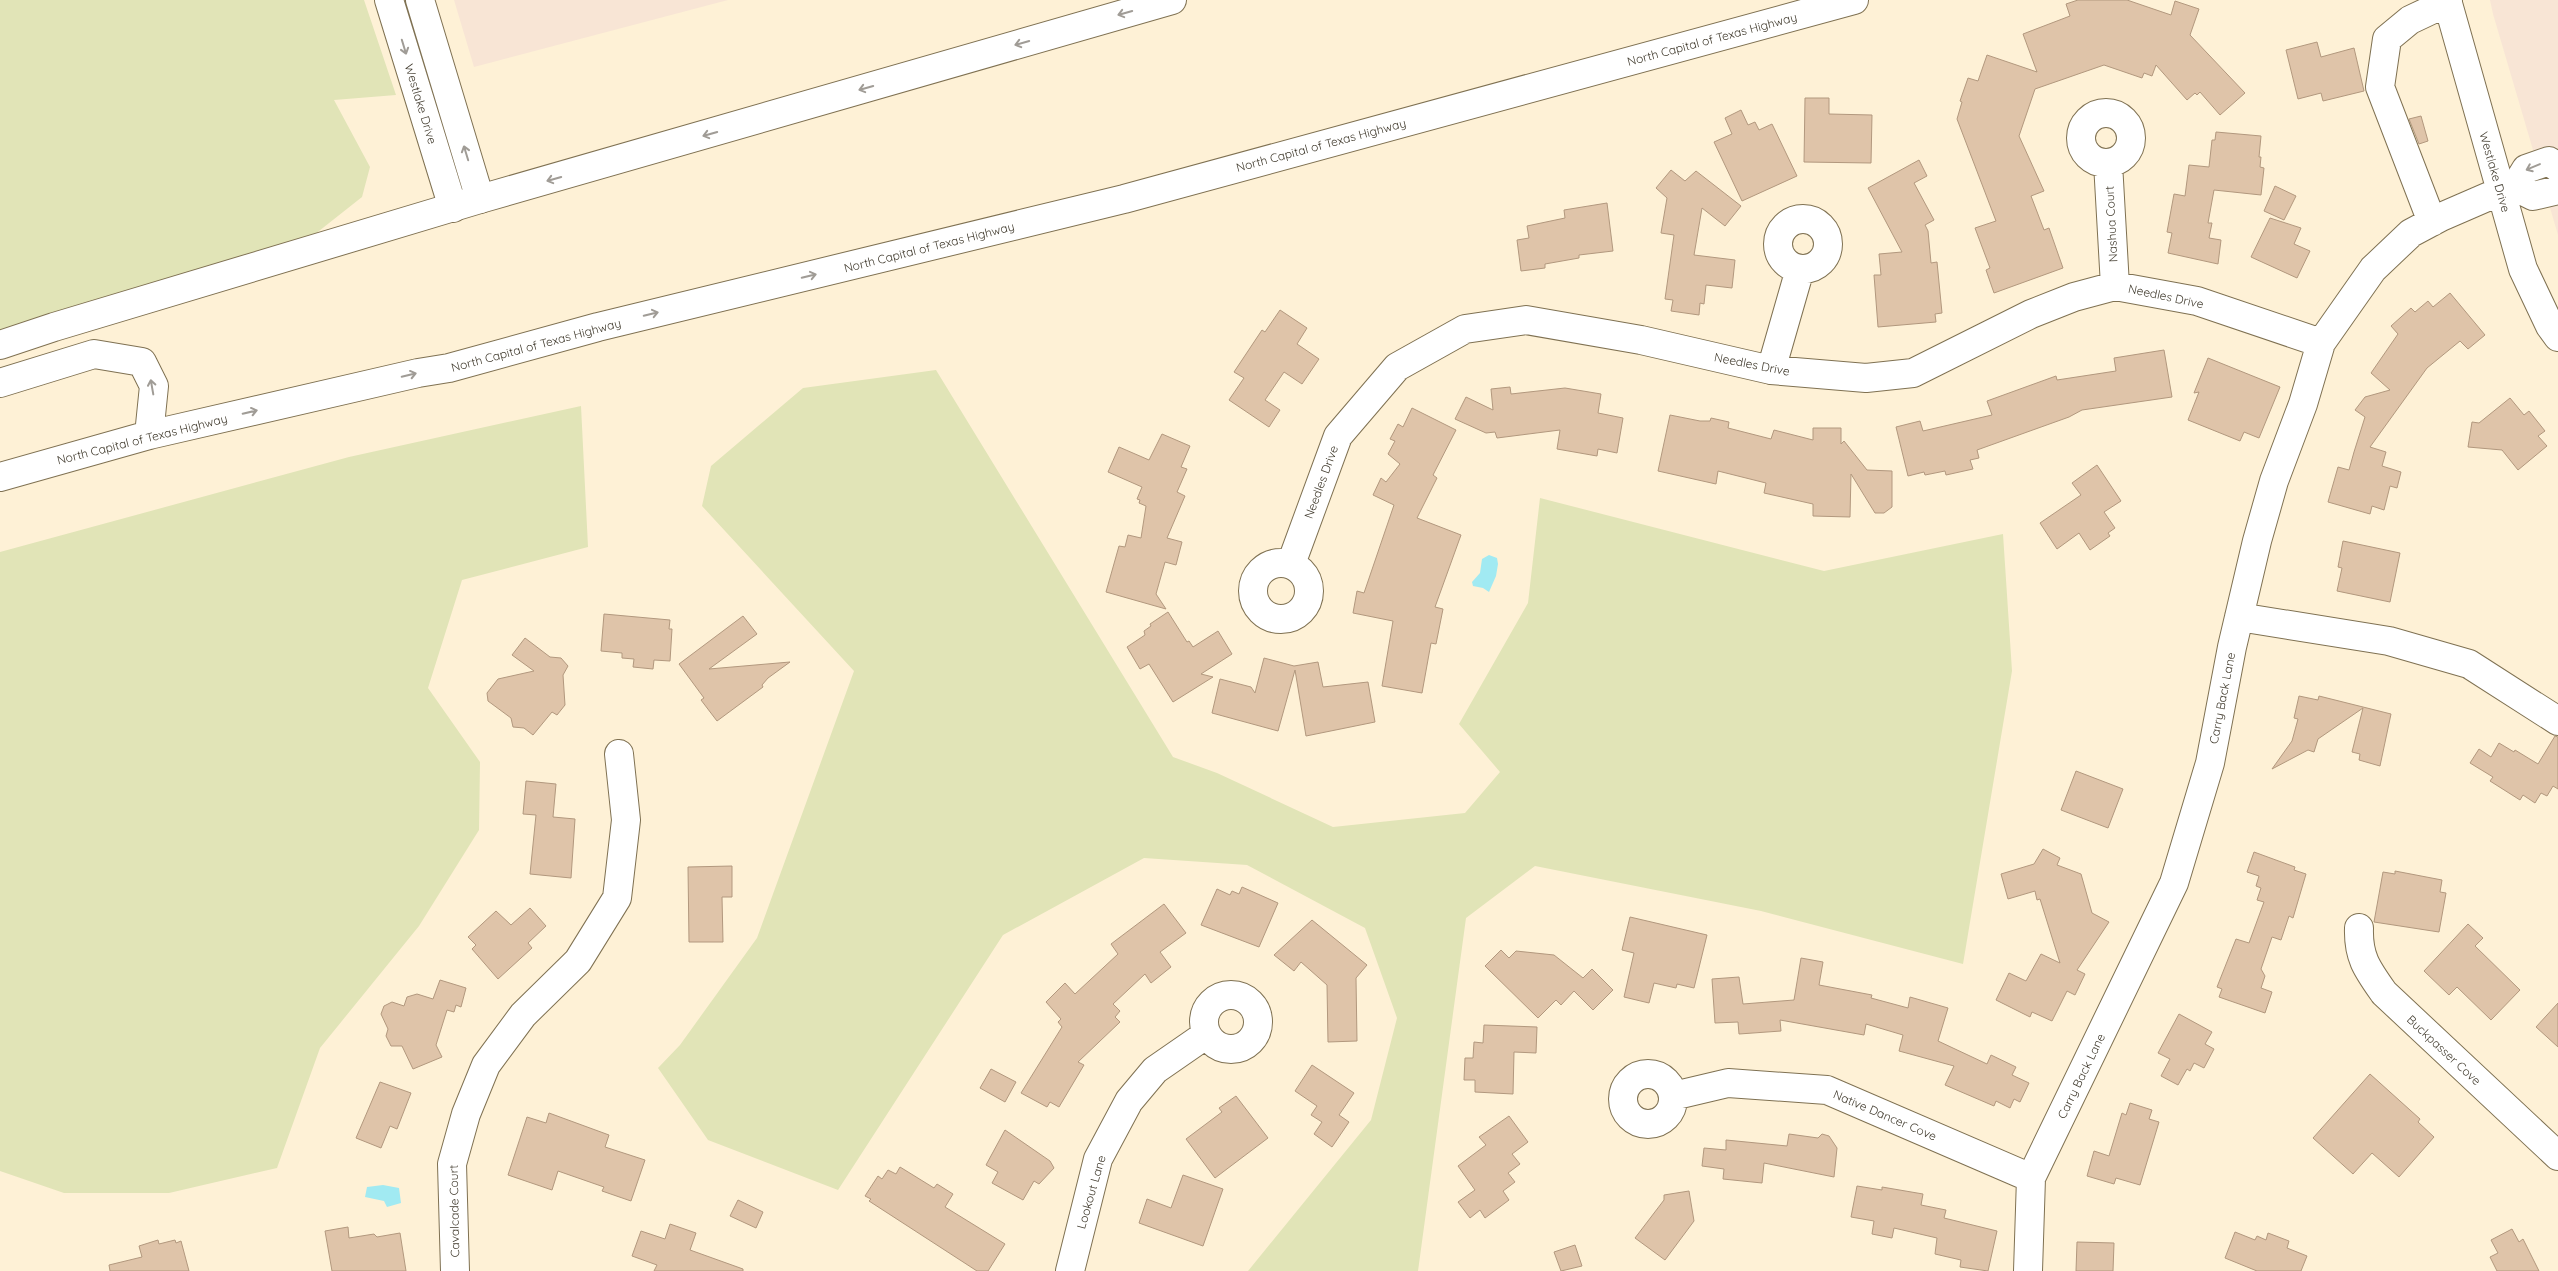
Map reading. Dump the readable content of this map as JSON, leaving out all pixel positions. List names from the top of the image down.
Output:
{
  "streets": {
    "main road": [
      "North Capital of Texas Highway",
      "Westlake Drive",
      "Nashua Court",
      "Needles Drive",
      "Carry Back Lane",
      "Buckpasser Cove",
      "Native Dancer Cove",
      "Lookout Lane",
      "Cavalcade Court"
    ]
  },
  "crossings": [
    ["Westlake Drive", "Carry Back Lane"],
    ["Nashua Court", "Needles Drive"],
    ["Needles Drive", "Carry Back Lane"],
    ["Carry Back Lane", "Native Dancer Cove"]
  ]
}
